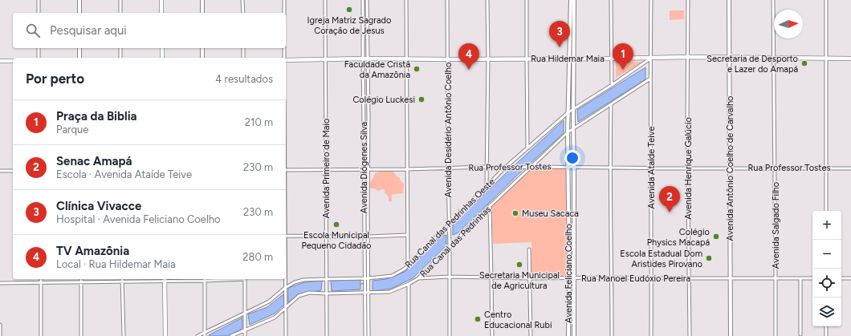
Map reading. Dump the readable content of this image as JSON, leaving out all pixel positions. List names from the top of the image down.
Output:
{
  "streets": {
    "main road": ["Rua Hildemar Maia"],
    "street": [
      "Avenida Desidério Antônio Coelho",
      "Rua Professor Tostes",
      "Avenida Diógenes Silva",
      "Avenida Ataíde Teive",
      "Avenida Primeiro de Maio",
      "Avenida Henrique Galúcio",
      "Avenida Antônio Coelho de Carvalho",
      "Rua Canal das Pedrinhas Oeste",
      "Avenida Salgado Filho",
      "Rua Canal das Pedrinhas",
      "Avenida Feliciano Coelho",
      "Rua Manoel Eudóxio Pereira"
    ]
  },
  "crossings": [
    ["Rua Hildemar Maia", "Avenida Desidério Antônio Coelho"],
    ["Rua Hildemar Maia", "Avenida Diógenes Silva"],
    ["Rua Hildemar Maia", "Avenida Ataíde Teive"],
    ["Rua Hildemar Maia", "Avenida Primeiro de Maio"],
    ["Rua Hildemar Maia", "Avenida Henrique Galúcio"],
    ["Rua Hildemar Maia", "Avenida Antônio Coelho de Carvalho"],
    ["Rua Hildemar Maia", "Rua Canal das Pedrinhas Oeste"],
    ["Rua Hildemar Maia", "Avenida Salgado Filho"],
    ["Rua Hildemar Maia", "Avenida Feliciano Coelho"],
    ["Avenida Desidério Antônio Coelho", "Rua Professor Tostes"],
    ["Avenida Desidério Antônio Coelho", "Rua Canal das Pedrinhas Oeste"],
    ["Avenida Desidério Antônio Coelho", "Rua Canal das Pedrinhas"],
    ["Avenida Desidério Antônio Coelho", "Rua Manoel Eudóxio Pereira"],
    ["Rua Professor Tostes", "Avenida Diógenes Silva"],
    ["Rua Professor Tostes", "Avenida Ataíde Teive"],
    ["Rua Professor Tostes", "Avenida Primeiro de Maio"],
    ["Rua Professor Tostes", "Avenida Henrique Galúcio"],
    ["Rua Professor Tostes", "Avenida Antônio Coelho de Carvalho"],
    ["Rua Professor Tostes", "Rua Canal das Pedrinhas Oeste"],
    ["Rua Professor Tostes", "Avenida Salgado Filho"],
    ["Rua Professor Tostes", "Rua Canal das Pedrinhas"],
    ["Rua Professor Tostes", "Avenida Feliciano Coelho"],
    ["Avenida Diógenes Silva", "Rua Canal das Pedrinhas Oeste"],
    ["Avenida Diógenes Silva", "Rua Canal das Pedrinhas"],
    ["Avenida Ataíde Teive", "Rua Canal das Pedrinhas Oeste"],
    ["Avenida Ataíde Teive", "Rua Canal das Pedrinhas"],
    ["Avenida Ataíde Teive", "Rua Manoel Eudóxio Pereira"],
    ["Avenida Primeiro de Maio", "Rua Canal das Pedrinhas Oeste"],
    ["Avenida Primeiro de Maio", "Rua Canal das Pedrinhas"],
    ["Avenida Henrique Galúcio", "Rua Manoel Eudóxio Pereira"],
    ["Avenida Antônio Coelho de Carvalho", "Rua Manoel Eudóxio Pereira"],
    ["Rua Canal das Pedrinhas Oeste", "Avenida Feliciano Coelho"],
    ["Avenida Salgado Filho", "Rua Manoel Eudóxio Pereira"],
    ["Rua Canal das Pedrinhas", "Avenida Feliciano Coelho"],
    ["Rua Canal das Pedrinhas", "Rua Manoel Eudóxio Pereira"],
    ["Avenida Feliciano Coelho", "Rua Manoel Eudóxio Pereira"]
  ],
  "places": [
    "Igreja Matriz Sagrado Coração de Jesus",
    "Secretaria de Desporto e Lazer do Amapá",
    "Faculdade Cristã da Amazônia",
    "Colégio Luckesi",
    "Museu Sacaca",
    "Escola Municipal Pequeno Cidadão",
    "Colégio Physics Macapá",
    "Escola Estadual Dom Aristides Pirovano",
    "Secretaria Municipal de Agricultura",
    "Centro Educacional Rubi"
  ],
  "north": "right",
  "page": {
    "search": "Pesquisar aqui",
    "pins": [
      "3",
      "1",
      "4",
      "2"
    ],
    "heading": ["Por perto", "4 resultados"],
    "list": [
      {
        "mark": "1",
        "name": "Praça da Biblia",
        "note": "Parque",
        "value": "210 m"
      },
      {
        "mark": "2",
        "name": "Senac Amapá",
        "note": "Escola · Avenida Ataíde Teive",
        "value": "230 m"
      },
      {
        "mark": "3",
        "name": "Clínica Vivacce",
        "note": "Hospital · Avenida Feliciano Coelho",
        "value": "230 m"
      },
      {
        "mark": "4",
        "name": "TV Amazônia",
        "note": "Local · Rua Hildemar Maia",
        "value": "280 m"
      }
    ],
    "map_buttons": ["+", "−"]
  }
}
